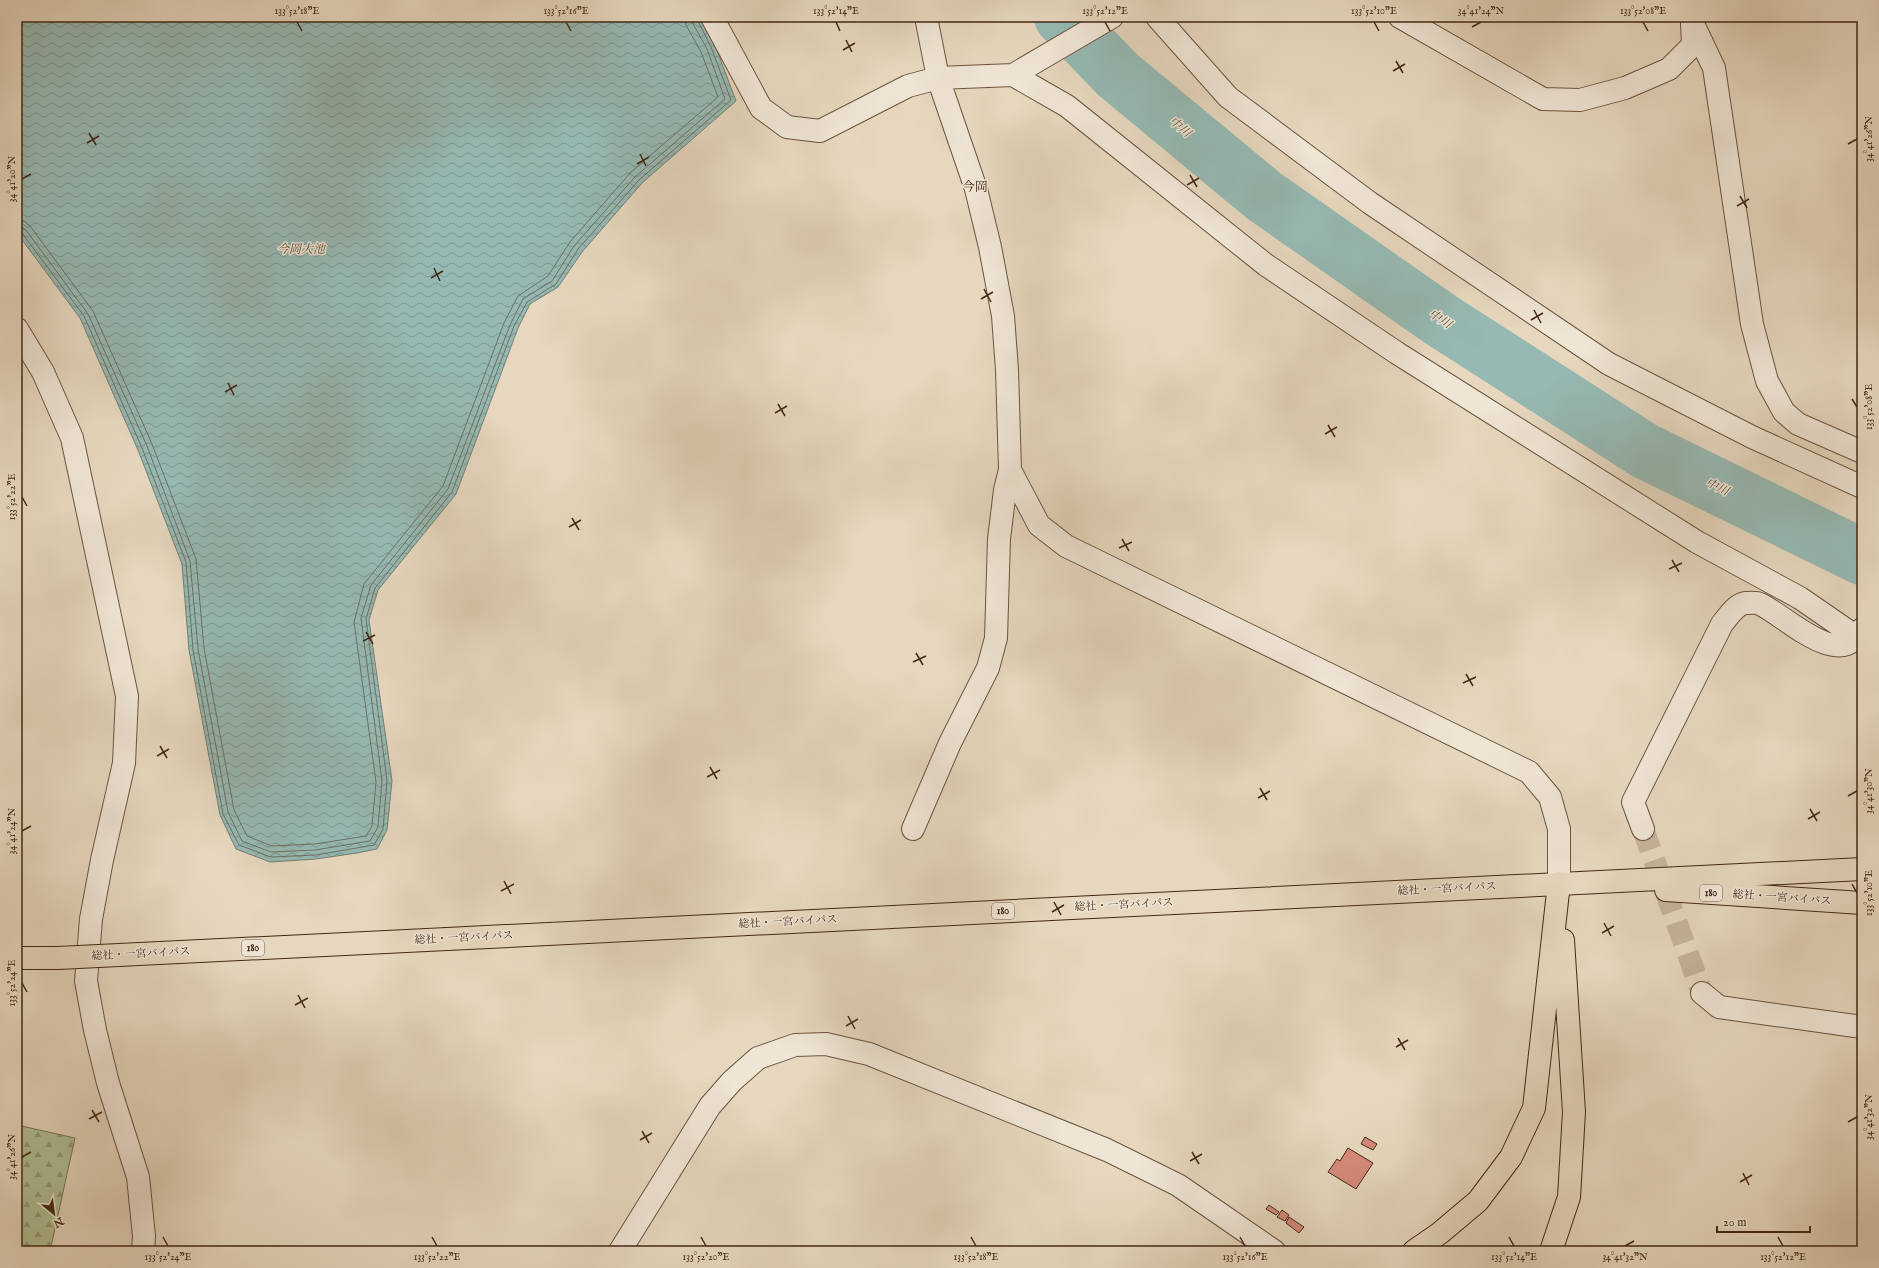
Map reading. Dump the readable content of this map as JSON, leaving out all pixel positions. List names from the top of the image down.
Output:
{
  "streets": {
    "highway": ["総社・一宮バイパス", "180"]
  },
  "districts": ["今岡"],
  "water": ["中川", "今岡大池"],
  "scale_bar": "20 m",
  "north": "bottom right",
  "coordinates": [
    "133°52'18\"E",
    "133°52'16\"E",
    "133°52'14\"E",
    "133°52'12\"E",
    "133°52'10\"E",
    "34°41'24\"N",
    "133°52'08\"E",
    "34°41'26\"N",
    "34°41'20\"N",
    "133°52'22\"E",
    "34°41'30\"N",
    "133°52'24\"E",
    "34°41'32\"N",
    "133°52'20\"E"
  ]
}
